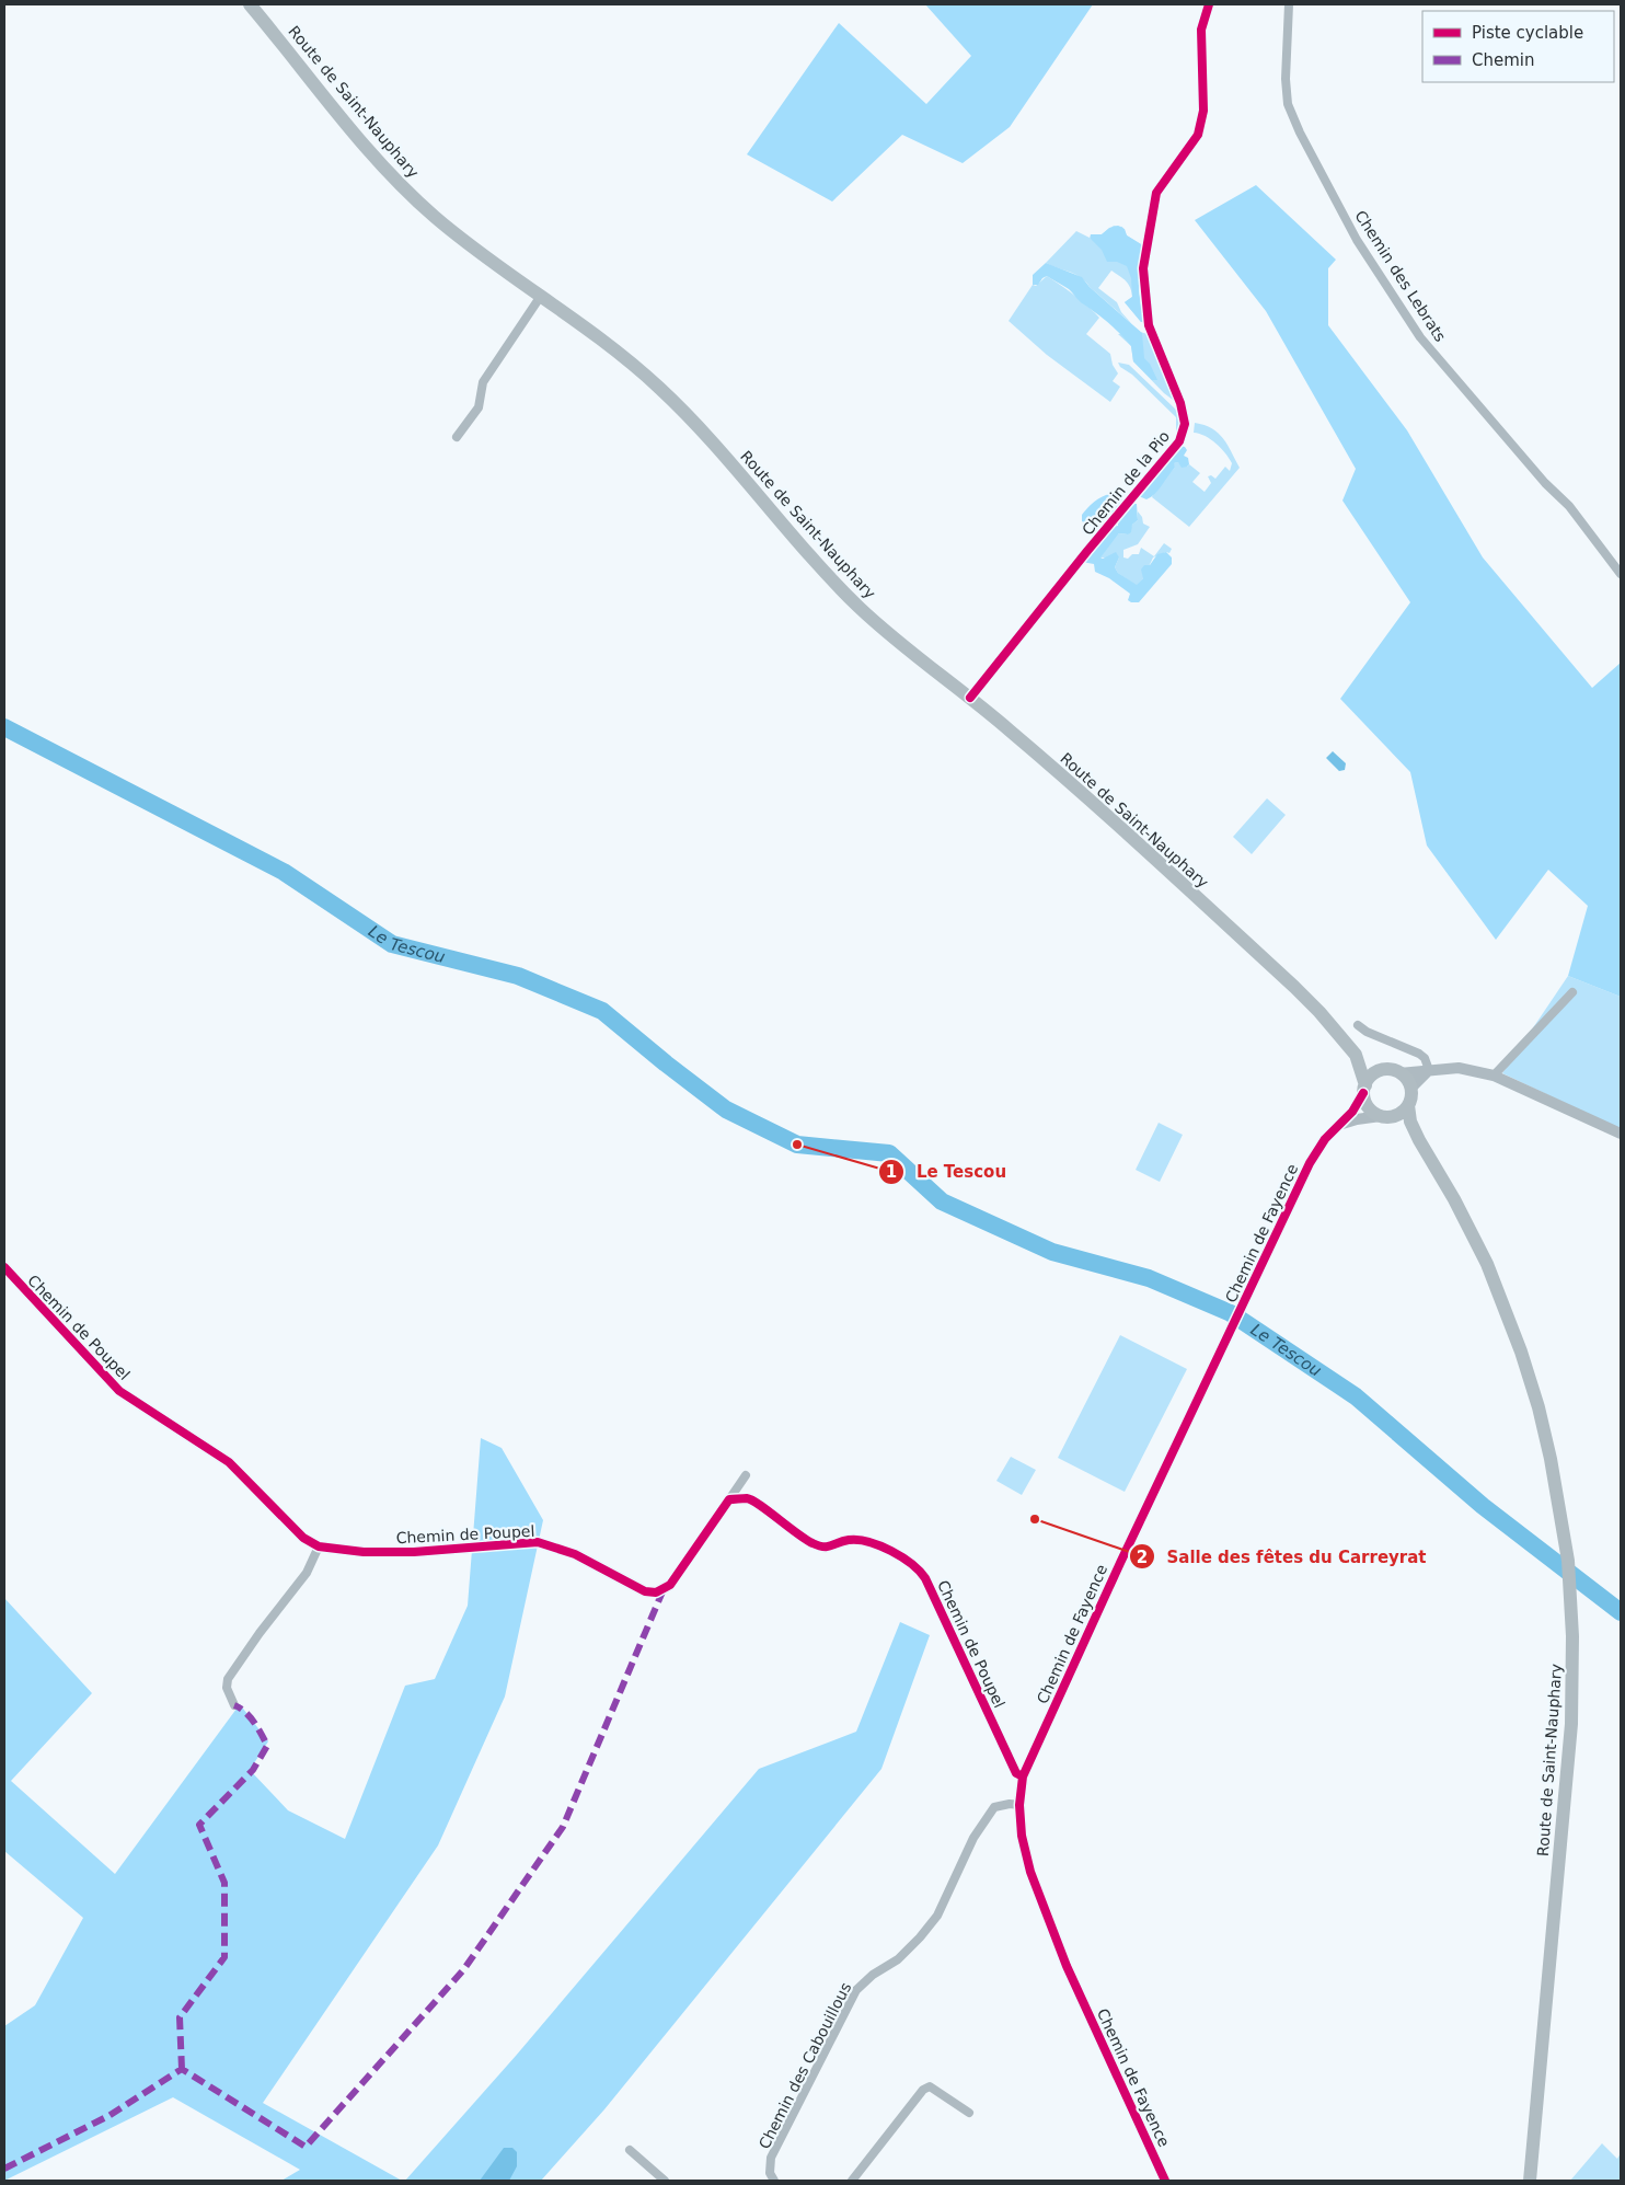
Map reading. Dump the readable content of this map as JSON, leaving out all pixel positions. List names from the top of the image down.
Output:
{
  "streets": {
    "main road": ["Route de Saint-Nauphary"],
    "street": [
      "Chemin des Lebrats",
      "Chemin de la Pio",
      "Chemin de Fayence",
      "Chemin de Poupel",
      "Chemin des Cabouillous"
    ]
  },
  "crossings": [
    ["Route de Saint-Nauphary", "Chemin de la Pio"],
    ["Route de Saint-Nauphary", "Chemin de Fayence"],
    ["Chemin de Fayence", "Chemin de Poupel"],
    ["Chemin de Fayence", "Chemin des Cabouillous"]
  ],
  "water": ["Le Tescou"],
  "places": ["Le Tescou", "Salle des fêtes du Carreyrat"],
  "legend": ["Piste cyclable", "Chemin"]
}
